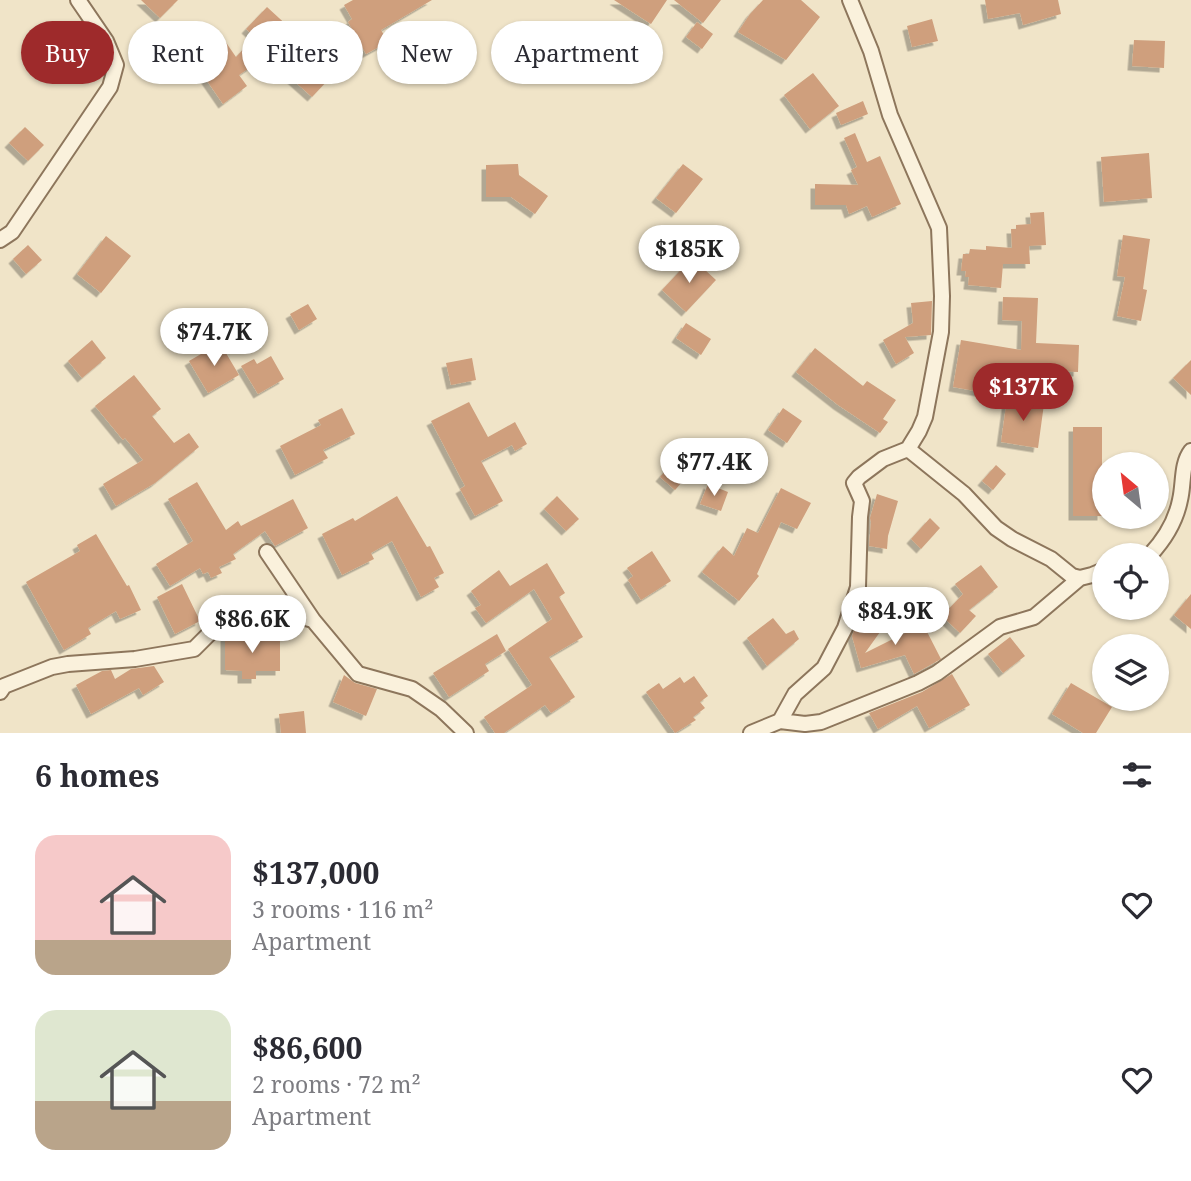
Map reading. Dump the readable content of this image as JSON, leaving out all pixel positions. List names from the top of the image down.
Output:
{
  "north": "top left",
  "page": {
    "chip": [
      "Buy",
      "Rent",
      "Filters",
      "New",
      "Apartment"
    ],
    "price": [
      "$185K",
      "$74.7K",
      "$137K",
      "$77.4K",
      "$84.9K",
      "$86.6K"
    ],
    "heading": "6 homes",
    "list": [
      {
        "name": "$137,000",
        "note": "3 rooms · 116 m² · Apartment"
      },
      {
        "name": "$86,600",
        "note": "2 rooms · 72 m² · Apartment"
      }
    ]
  }
}
